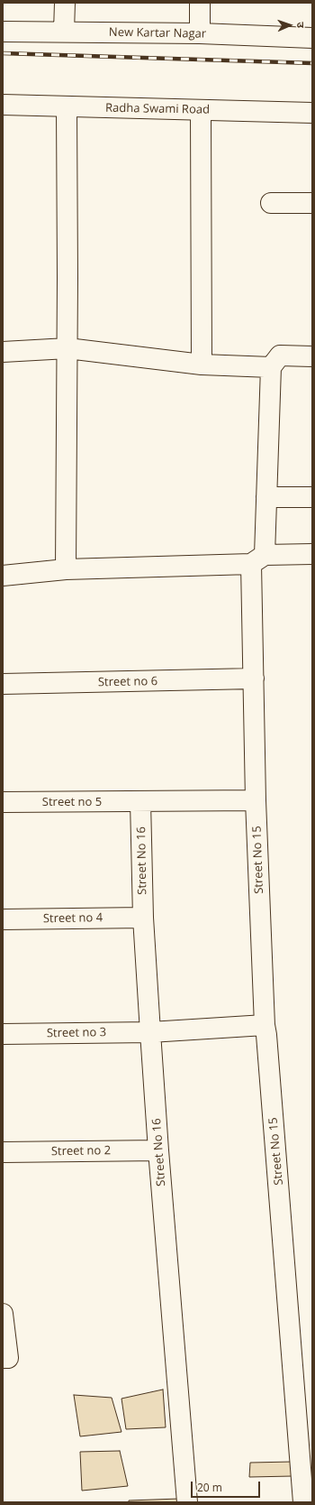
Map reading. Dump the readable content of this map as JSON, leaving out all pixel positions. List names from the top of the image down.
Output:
{
  "streets": {
    "street": [
      "New Kartar Nagar",
      "Radha Swami Road",
      "Street no 6",
      "Street no 5",
      "Street No 15",
      "Street No 16",
      "Street no 4",
      "Street no 3",
      "Street no 2"
    ]
  },
  "crossings": [
    ["Street no 6", "Street No 15"],
    ["Street no 5", "Street No 15"],
    ["Street no 5", "Street No 16"],
    ["Street No 15", "Street no 3"],
    ["Street No 16", "Street no 4"],
    ["Street No 16", "Street no 3"],
    ["Street No 16", "Street no 2"]
  ],
  "scale_bar": "20 m",
  "north": "right"
}
